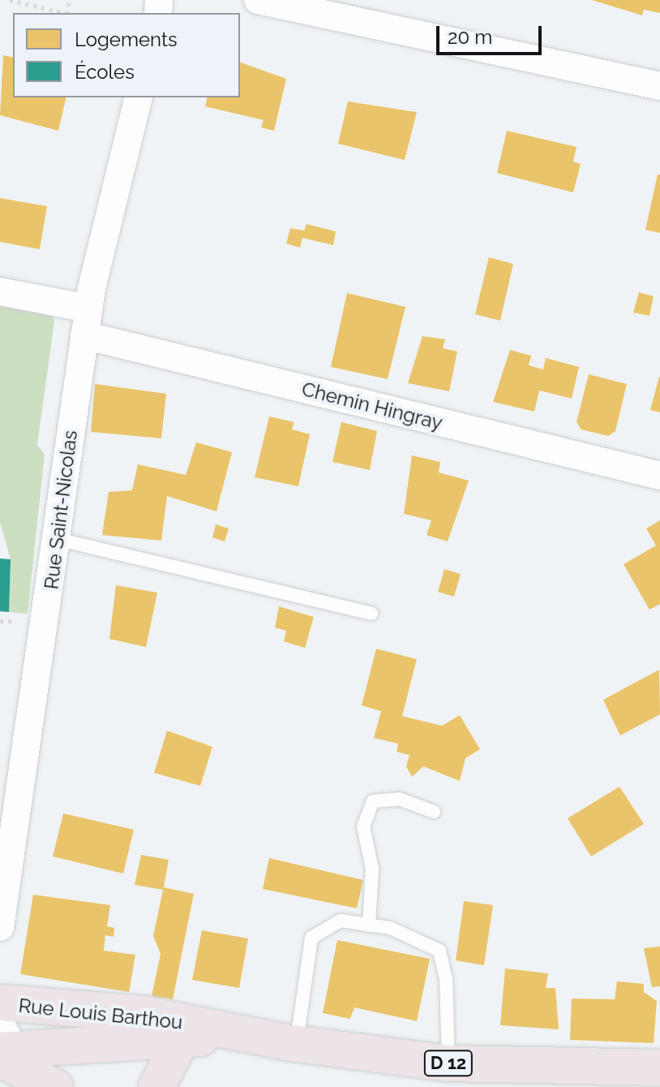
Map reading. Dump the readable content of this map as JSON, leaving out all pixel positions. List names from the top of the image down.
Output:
{
  "streets": {
    "main road": ["Rue Louis Barthou", "D 12"],
    "street": ["Chemin Hingray", "Rue Saint-Nicolas"]
  },
  "crossings": [
    ["Chemin Hingray", "Rue Saint-Nicolas"]
  ],
  "legend": ["Logements", "Écoles"],
  "scale_bar": "20 m"
}
